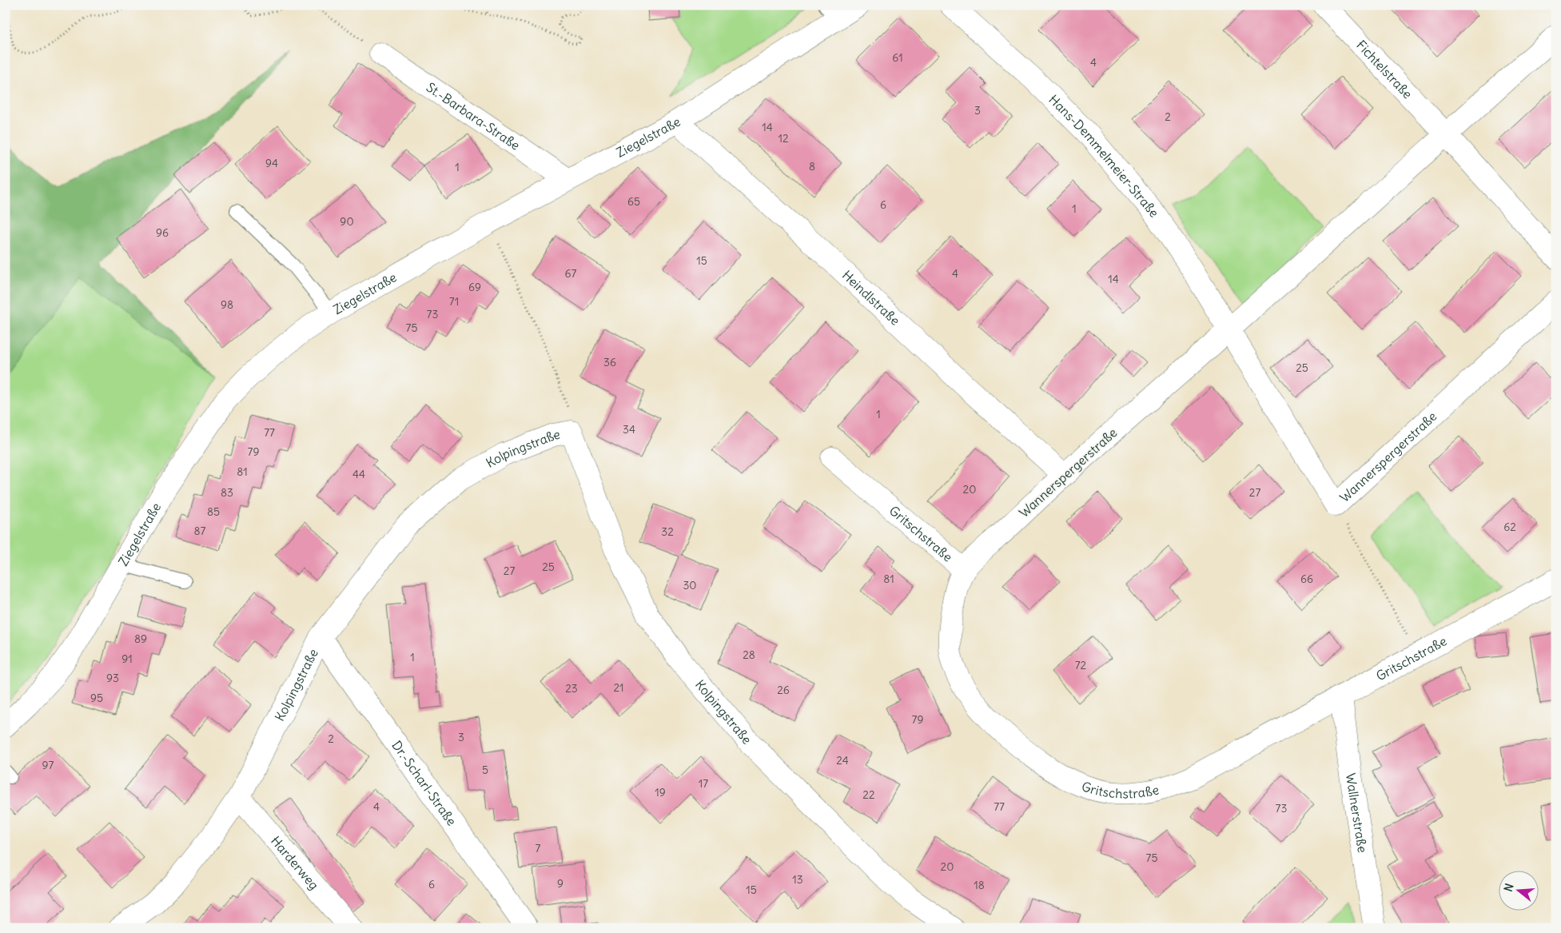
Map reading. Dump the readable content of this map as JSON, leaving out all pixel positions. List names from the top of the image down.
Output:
{
  "streets": {
    "street": [
      "Fichtelstraße",
      "St.-Barbara-Straße",
      "Ziegelstraße",
      "Hans-Demmelmeier-Straße",
      "Heindlstraße",
      "Kolpingstraße",
      "Wannerspergerstraße",
      "Gritschstraße",
      "Dr.-Scharl-Straße",
      "Wallnerstraße",
      "Harderweg"
    ]
  },
  "crossings": [
    ["Fichtelstraße", "Wannerspergerstraße"],
    ["St.-Barbara-Straße", "Ziegelstraße"],
    ["Ziegelstraße", "Heindlstraße"],
    ["Hans-Demmelmeier-Straße", "Wannerspergerstraße"],
    ["Heindlstraße", "Wannerspergerstraße"],
    ["Kolpingstraße", "Dr.-Scharl-Straße"],
    ["Kolpingstraße", "Harderweg"],
    ["Wannerspergerstraße", "Gritschstraße"],
    ["Gritschstraße", "Wallnerstraße"]
  ],
  "house_numbers": [
    "61",
    "4",
    "3",
    "2",
    "14",
    "12",
    "94",
    "8",
    "1",
    "65",
    "6",
    "1",
    "90",
    "96",
    "15",
    "67",
    "4",
    "14",
    "69",
    "71",
    "98",
    "73",
    "75",
    "36",
    "25",
    "1",
    "34",
    "77",
    "79",
    "81",
    "44",
    "20",
    "83",
    "27",
    "85",
    "62",
    "87",
    "32",
    "25",
    "27",
    "81",
    "66",
    "30",
    "89",
    "28",
    "1",
    "91",
    "72",
    "93",
    "21",
    "23",
    "26",
    "95",
    "79",
    "3",
    "2",
    "24",
    "97",
    "5",
    "17",
    "19",
    "22",
    "4",
    "77",
    "73",
    "7",
    "75",
    "20",
    "13",
    "9",
    "6",
    "18",
    "15"
  ],
  "north": "left"
}
